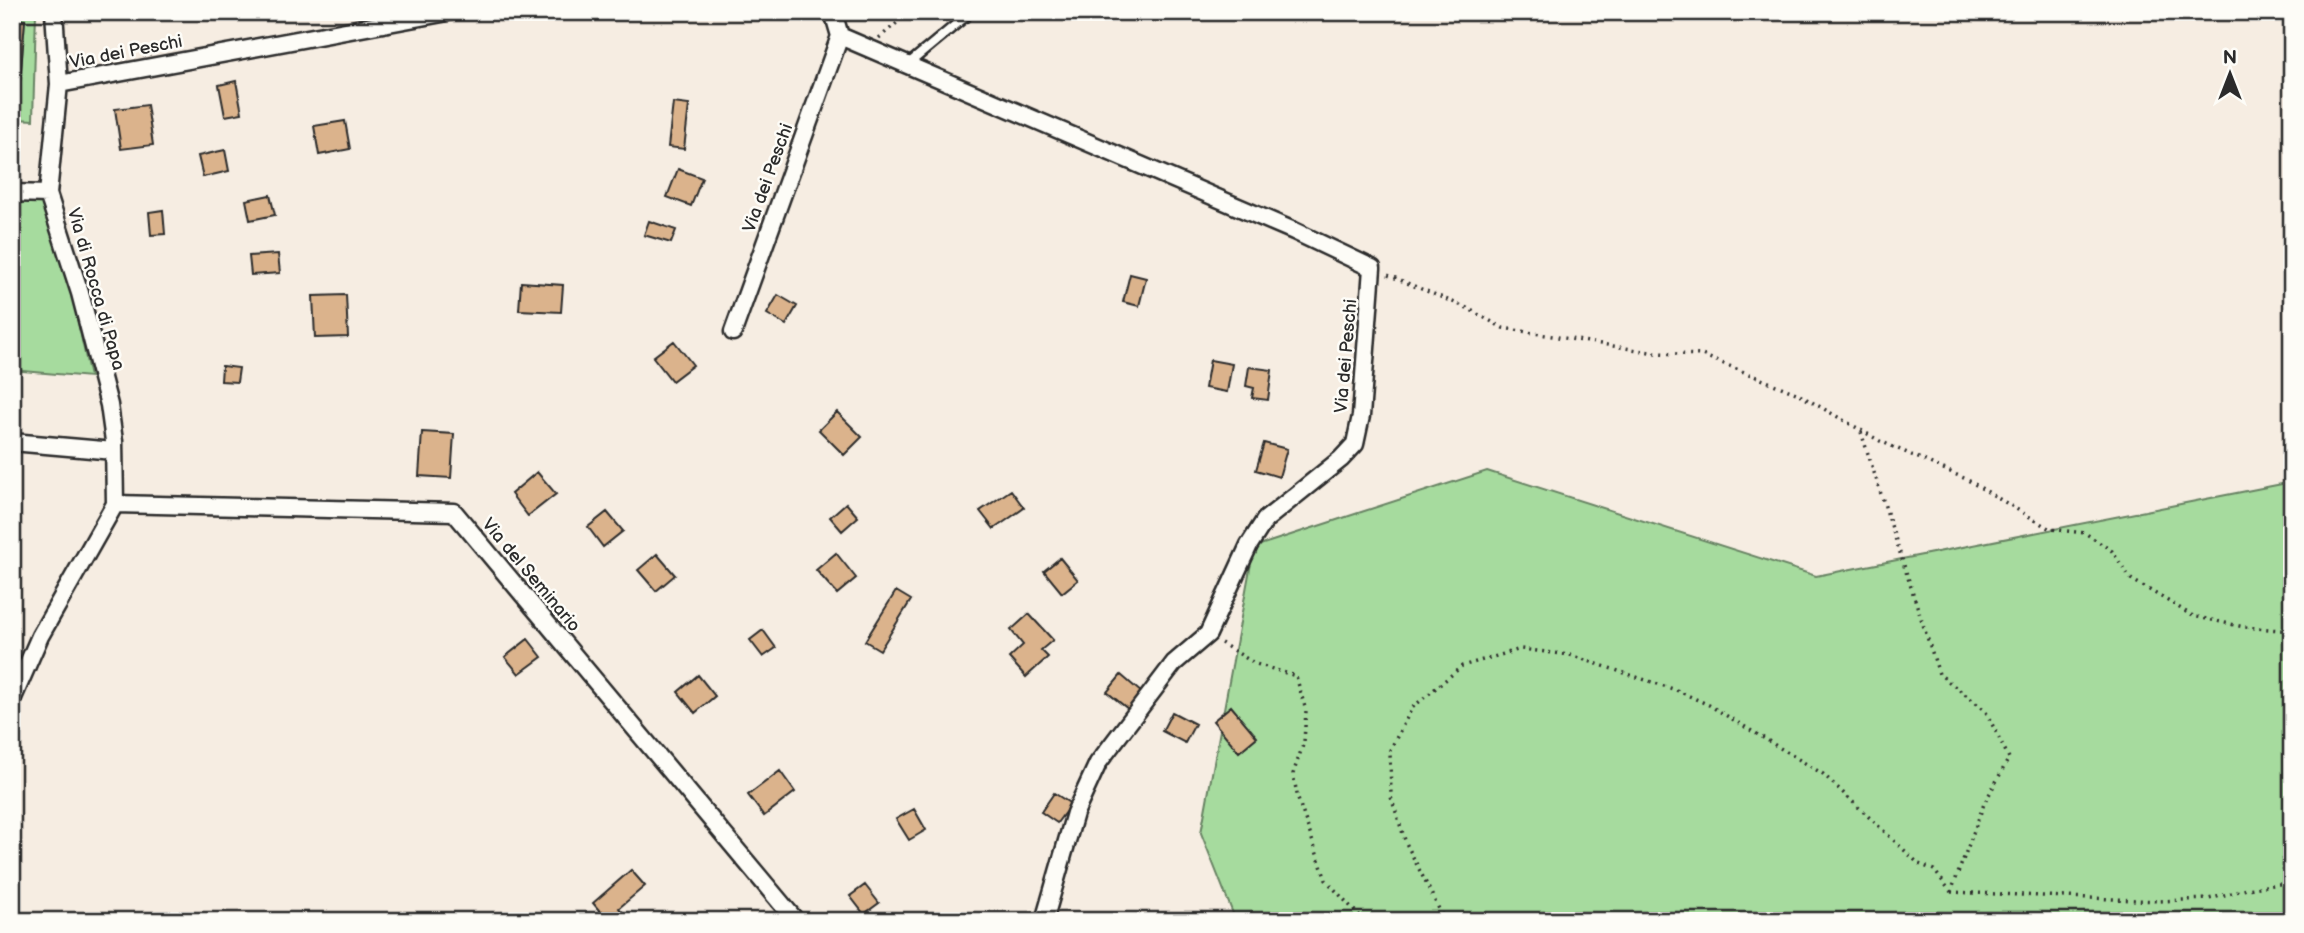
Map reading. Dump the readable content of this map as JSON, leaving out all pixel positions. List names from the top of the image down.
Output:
{
  "streets": {
    "street": ["Via dei Peschi", "Via di Rocca di Papa", "Via del Seminario"]
  },
  "crossings": [
    ["Via dei Peschi", "Via di Rocca di Papa"],
    ["Via di Rocca di Papa", "Via del Seminario"]
  ],
  "north": "top"
}
